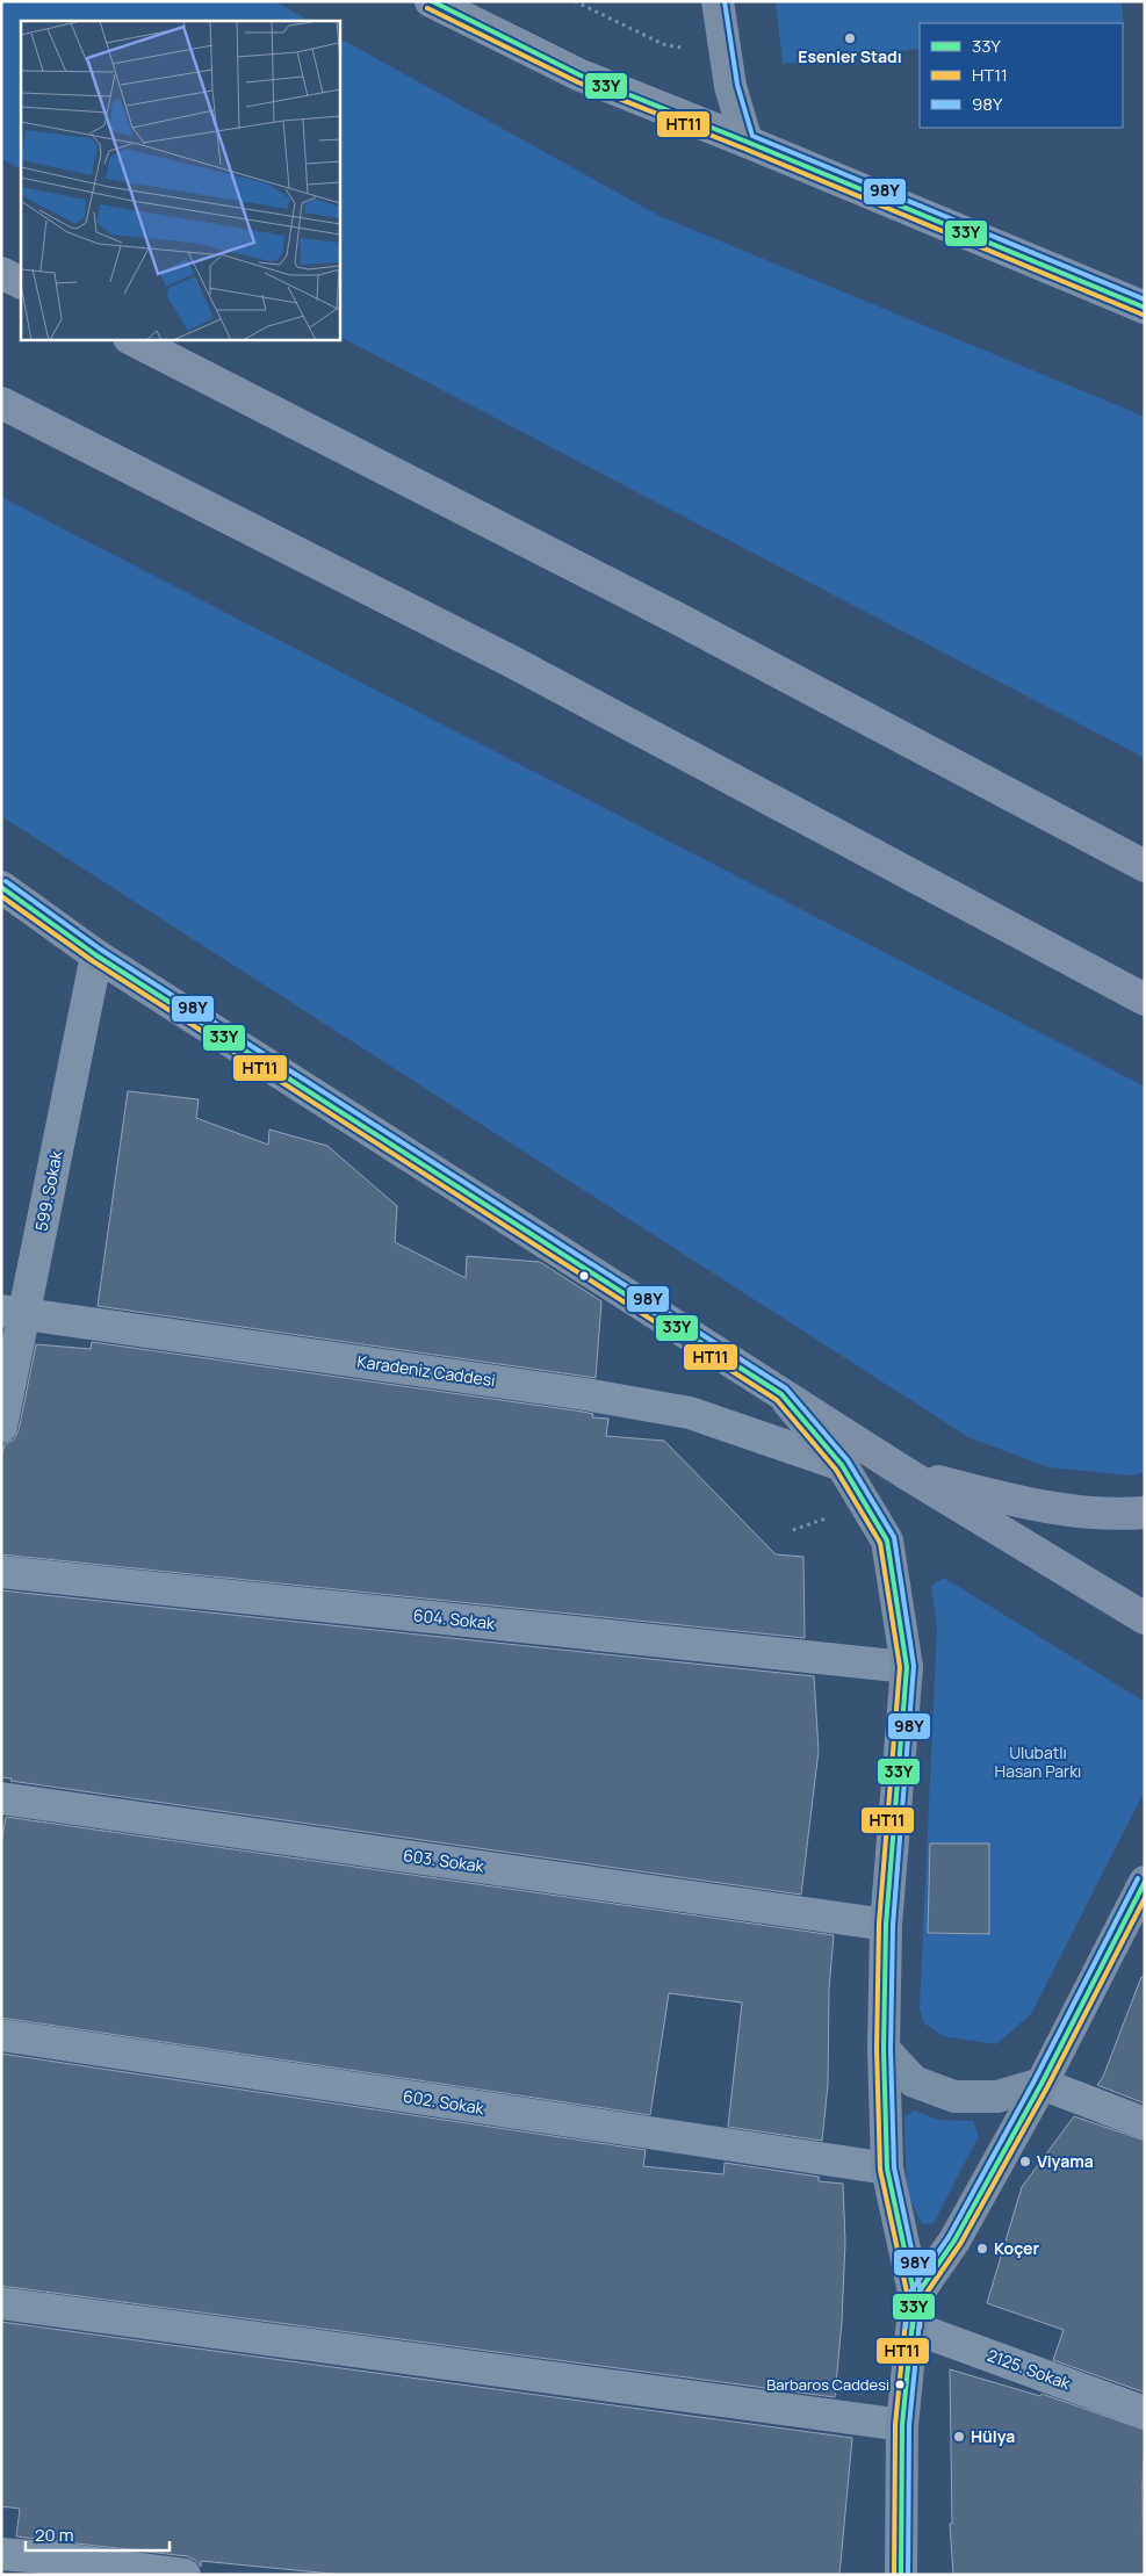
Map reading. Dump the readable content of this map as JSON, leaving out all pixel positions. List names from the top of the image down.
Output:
{
  "streets": {
    "street": [
      "599. Sokak",
      "Karadeniz Caddesi",
      "604. Sokak",
      "603. Sokak",
      "602. Sokak",
      "2125. Sokak"
    ]
  },
  "crossings": [
    ["599. Sokak", "Karadeniz Caddesi"]
  ],
  "parks": ["Ulubatlı Hasan Parkı"],
  "places": [
    "Esenler Stadı",
    "Viyama",
    "Koçer",
    "Barbaros Caddesi",
    "Hülya"
  ],
  "lines": ["transit line 33Y", "transit line 98Y", "transit line HT11"],
  "legend": ["33Y", "HT11", "98Y"],
  "scale_bar": "20 m"
}
